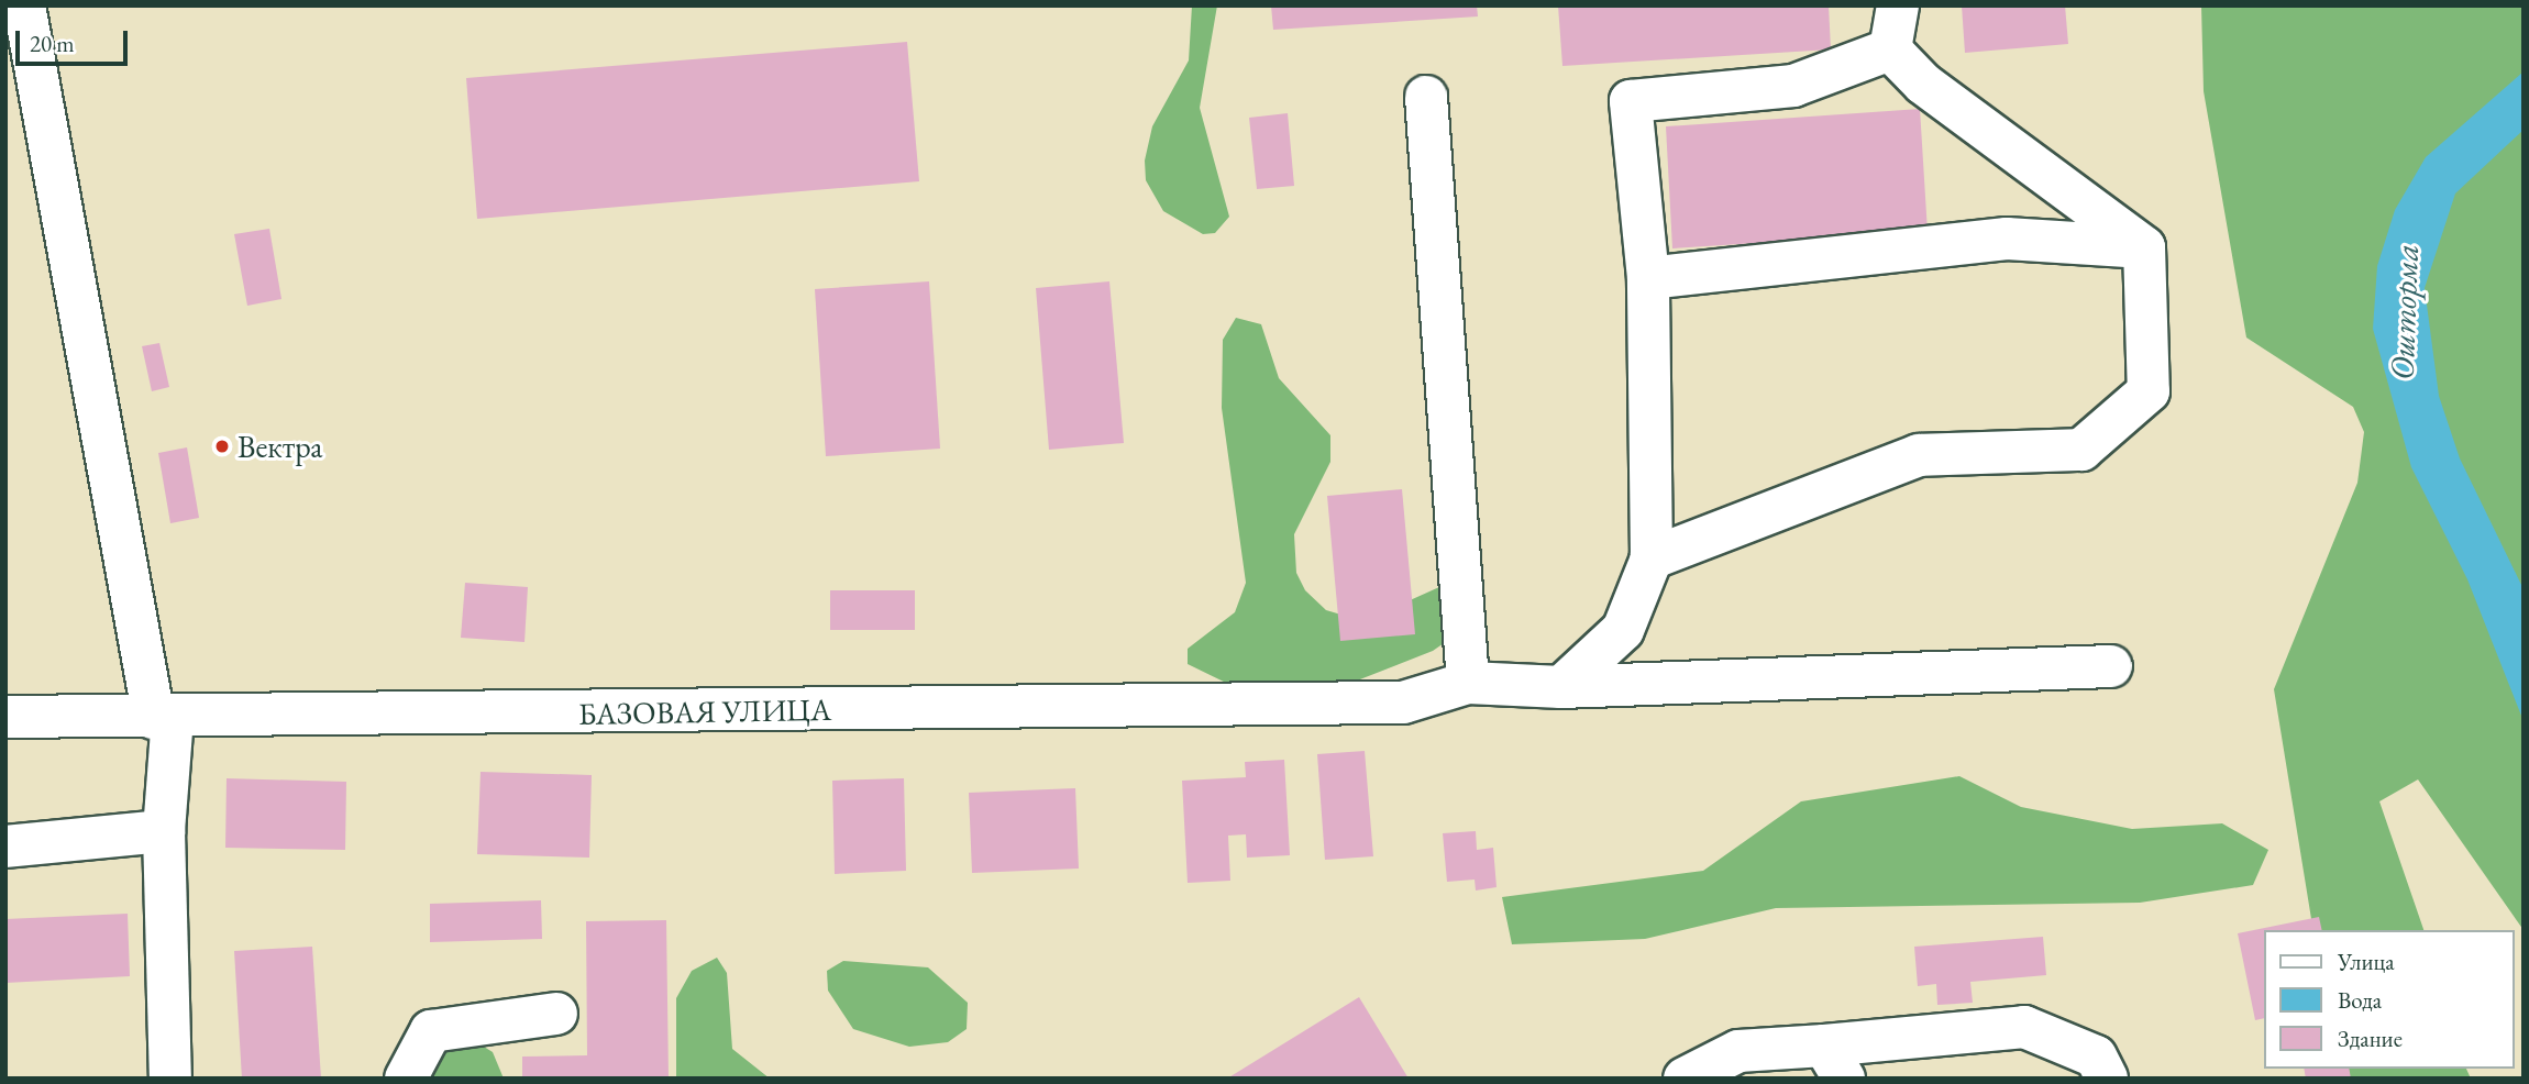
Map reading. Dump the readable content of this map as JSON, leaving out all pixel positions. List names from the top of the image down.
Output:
{
  "streets": {
    "street": ["БАЗОВАЯ УЛИЦА"]
  },
  "water": ["Ошторма"],
  "places": ["Вектра"],
  "legend": ["Улица", "Вода", "Здание"],
  "scale_bar": "20 m"
}
